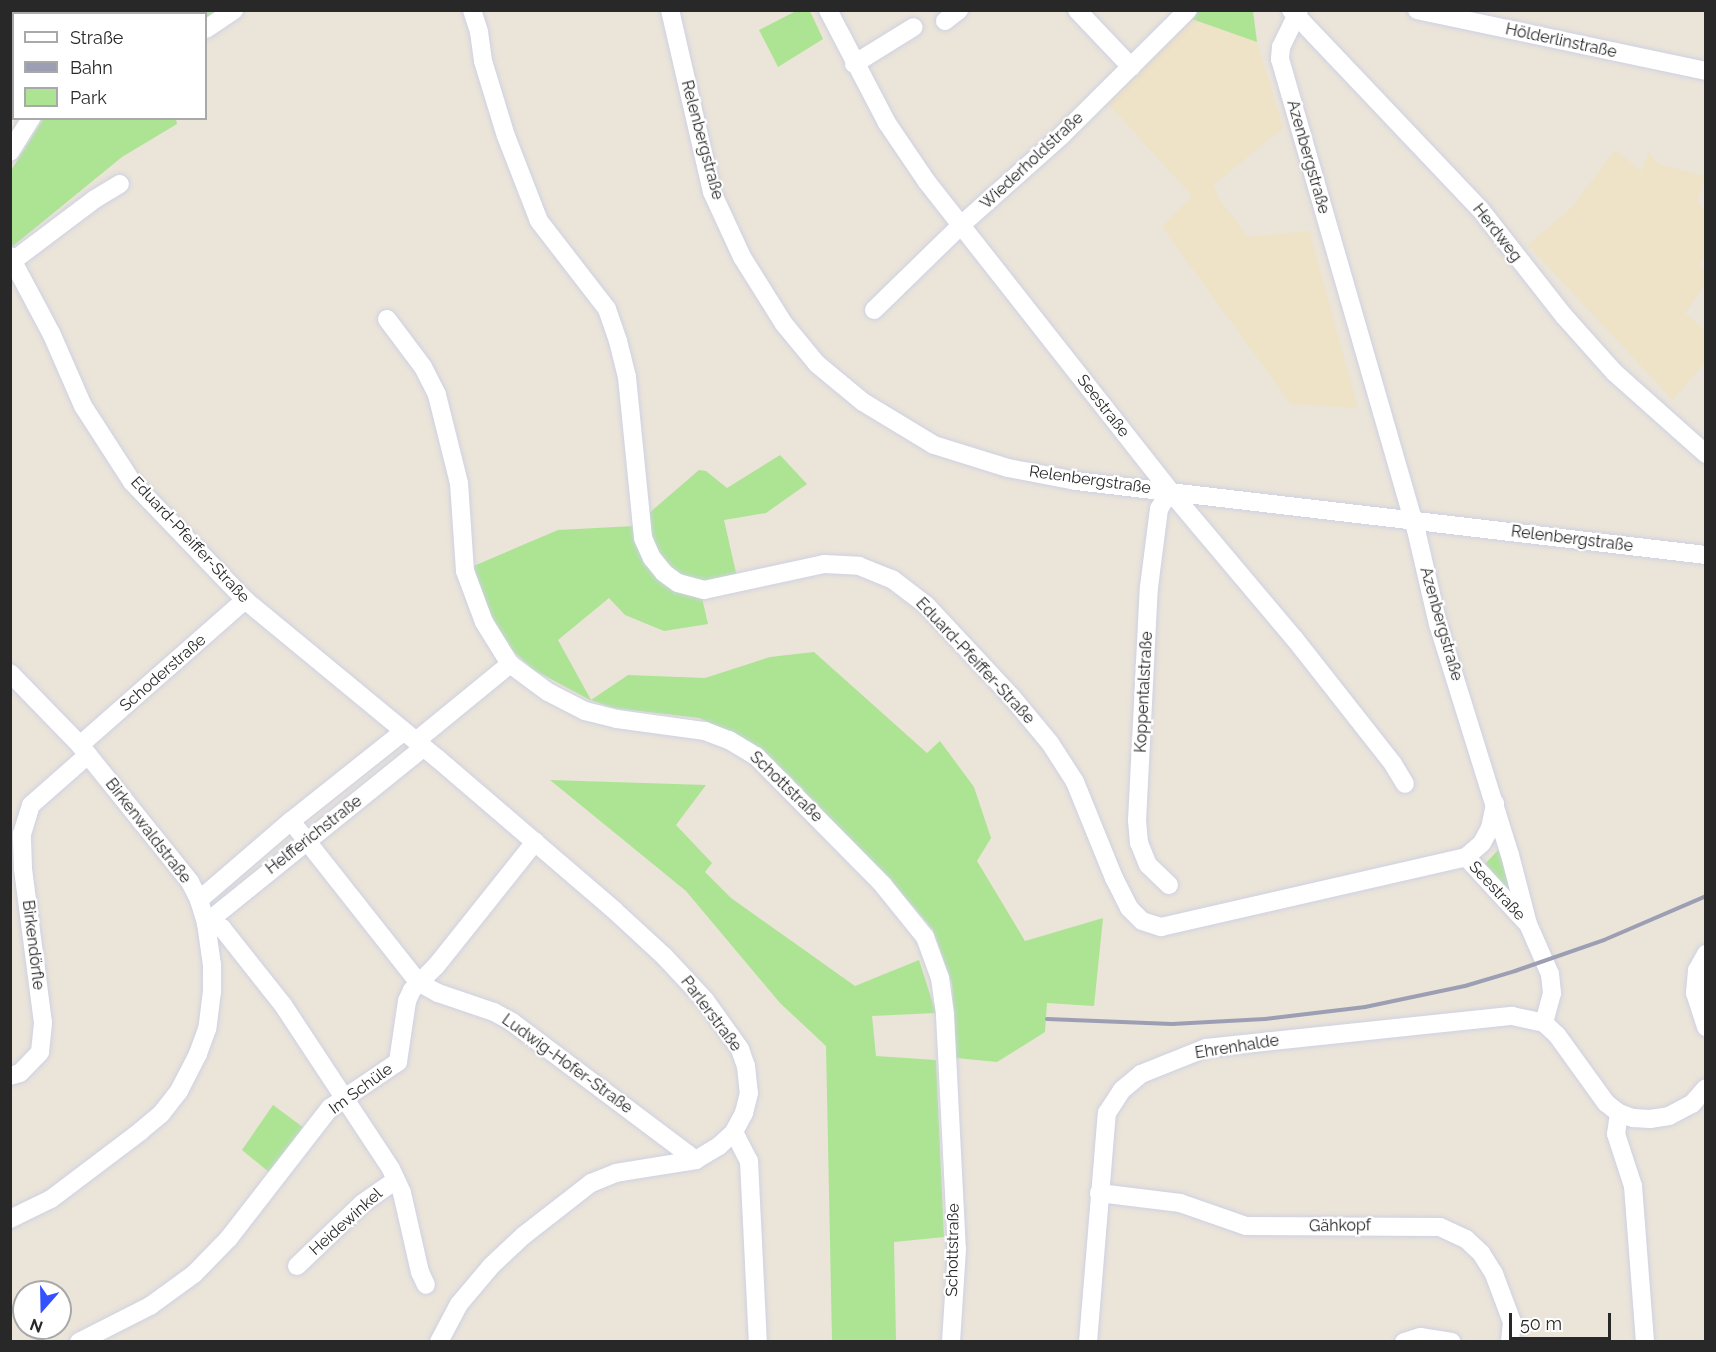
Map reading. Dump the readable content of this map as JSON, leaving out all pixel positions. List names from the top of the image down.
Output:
{
  "streets": {
    "street": [
      "Hölderlinstraße",
      "Relenbergstraße",
      "Azenbergstraße",
      "Wiederholdstraße",
      "Herdweg",
      "Seestraße",
      "Eduard-Pfeiffer-Straße",
      "Schoderstraße",
      "Koppentalstraße",
      "Schottstraße",
      "Birkenwaldstraße",
      "Helfferichstraße",
      "Birkendörfle",
      "Parlerstraße",
      "Ehrenhalde",
      "Ludwig-Hofer-Straße",
      "Im Schüle",
      "Heidewinkel",
      "Gähkopf"
    ]
  },
  "crossings": [
    ["Relenbergstraße", "Azenbergstraße"],
    ["Relenbergstraße", "Seestraße"],
    ["Relenbergstraße", "Koppentalstraße"],
    ["Azenbergstraße", "Herdweg"],
    ["Azenbergstraße", "Seestraße"],
    ["Azenbergstraße", "Ehrenhalde"],
    ["Wiederholdstraße", "Seestraße"],
    ["Seestraße", "Eduard-Pfeiffer-Straße"],
    ["Seestraße", "Koppentalstraße"],
    ["Eduard-Pfeiffer-Straße", "Schoderstraße"],
    ["Eduard-Pfeiffer-Straße", "Helfferichstraße"],
    ["Eduard-Pfeiffer-Straße", "Parlerstraße"],
    ["Schoderstraße", "Birkenwaldstraße"],
    ["Schoderstraße", "Birkendörfle"],
    ["Schottstraße", "Helfferichstraße"],
    ["Birkenwaldstraße", "Helfferichstraße"],
    ["Birkenwaldstraße", "Birkendörfle"],
    ["Helfferichstraße", "Parlerstraße"],
    ["Helfferichstraße", "Ludwig-Hofer-Straße"],
    ["Parlerstraße", "Ludwig-Hofer-Straße"],
    ["Parlerstraße", "Im Schüle"],
    ["Ehrenhalde", "Gähkopf"],
    ["Ludwig-Hofer-Straße", "Im Schüle"]
  ],
  "legend": ["Straße", "Bahn", "Park"],
  "scale_bar": "50 m",
  "north": "bottom"
}
